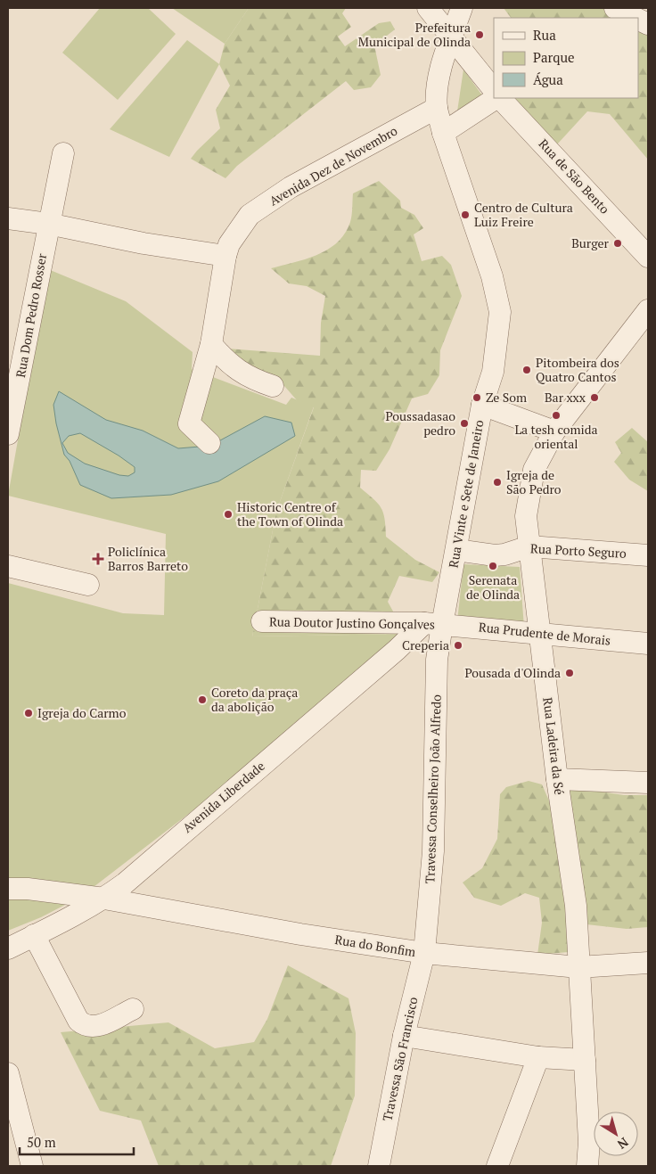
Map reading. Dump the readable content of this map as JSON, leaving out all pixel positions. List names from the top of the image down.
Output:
{
  "streets": {
    "street": [
      "Avenida Dez de Novembro",
      "Rua de São Bento",
      "Rua Dom Pedro Rosser",
      "Rua Vinte e Sete de Janeiro",
      "Rua Porto Seguro",
      "Rua Doutor Justino Gonçalves",
      "Rua Prudente de Morais",
      "Rua Ladeira da Sé",
      "Travessa Conselheiro João Alfredo",
      "Avenida Liberdade",
      "Rua do Bonfim",
      "Travessa São Francisco"
    ]
  },
  "crossings": [
    ["Avenida Dez de Novembro", "Rua Vinte e Sete de Janeiro"],
    ["Rua Vinte e Sete de Janeiro", "Rua Porto Seguro"],
    ["Rua Vinte e Sete de Janeiro", "Rua Doutor Justino Gonçalves"],
    ["Rua Vinte e Sete de Janeiro", "Rua Prudente de Morais"],
    ["Rua Vinte e Sete de Janeiro", "Travessa Conselheiro João Alfredo"],
    ["Rua Vinte e Sete de Janeiro", "Avenida Liberdade"],
    ["Rua Porto Seguro", "Rua Ladeira da Sé"],
    ["Rua Doutor Justino Gonçalves", "Rua Prudente de Morais"],
    ["Rua Doutor Justino Gonçalves", "Travessa Conselheiro João Alfredo"],
    ["Rua Doutor Justino Gonçalves", "Avenida Liberdade"],
    ["Rua Prudente de Morais", "Rua Ladeira da Sé"],
    ["Rua Prudente de Morais", "Travessa Conselheiro João Alfredo"],
    ["Rua Prudente de Morais", "Avenida Liberdade"],
    ["Rua Ladeira da Sé", "Rua do Bonfim"],
    ["Travessa Conselheiro João Alfredo", "Avenida Liberdade"],
    ["Travessa Conselheiro João Alfredo", "Rua do Bonfim"],
    ["Travessa Conselheiro João Alfredo", "Travessa São Francisco"],
    ["Avenida Liberdade", "Rua do Bonfim"],
    ["Rua do Bonfim", "Travessa São Francisco"]
  ],
  "places": {
    "other": [
      "Prefeitura Municipal de Olinda",
      "Centro de Cultura Luiz Freire",
      "Burger",
      "Pitombeira dos Quatro Cantos",
      "Ze Som",
      "Bar xxx",
      "La tesh comida oriental",
      "Poussadasao pedro",
      "Igreja de São Pedro",
      "Historic Centre of the Town of Olinda",
      "Serenata de Olinda",
      "Creperia",
      "Pousada d'Olinda",
      "Coreto da praça da abolição",
      "Igreja do Carmo"
    ],
    "health": ["Policlínica Barros Barreto"]
  },
  "legend": ["Rua", "Parque", "Água"],
  "scale_bar": "50 m",
  "north": "bottom right"
}
